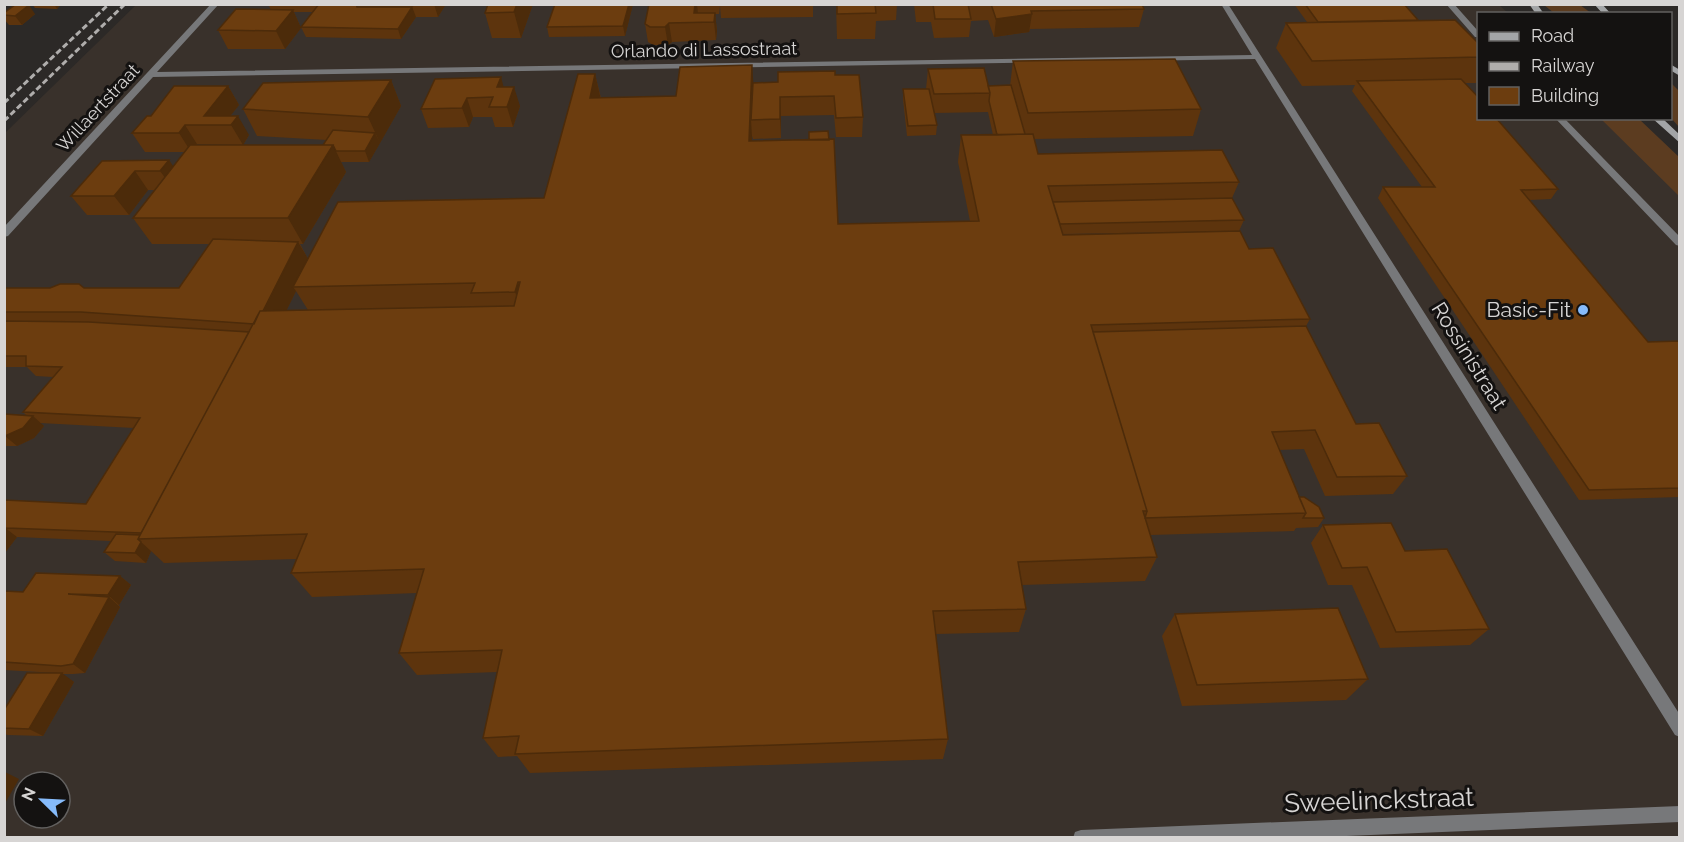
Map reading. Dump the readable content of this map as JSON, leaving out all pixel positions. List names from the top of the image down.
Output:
{
  "streets": {
    "street": [
      "Orlando di Lassostraat",
      "Willaertstraat",
      "Rossinistraat",
      "Sweelinckstraat"
    ]
  },
  "crossings": [
    ["Orlando di Lassostraat", "Willaertstraat"],
    ["Orlando di Lassostraat", "Rossinistraat"]
  ],
  "places": ["Basic-Fit"],
  "legend": ["Road", "Railway", "Building"],
  "north": "top left"
}
